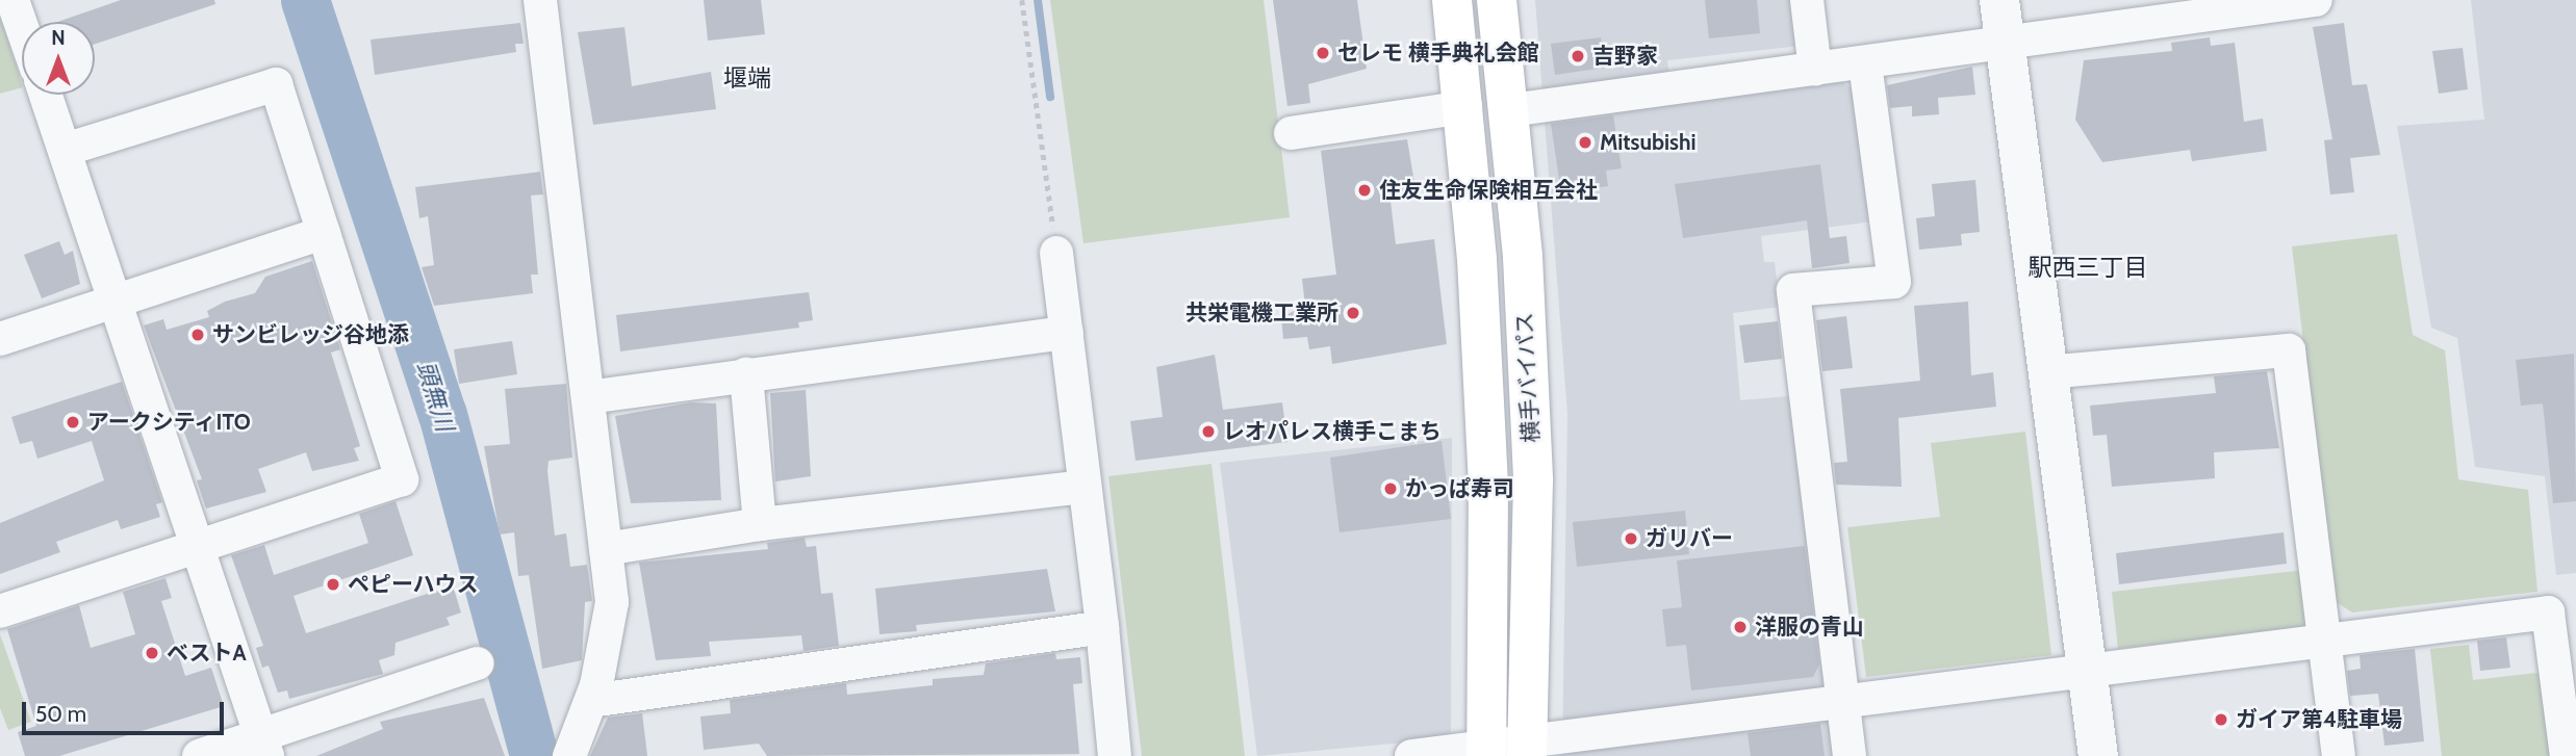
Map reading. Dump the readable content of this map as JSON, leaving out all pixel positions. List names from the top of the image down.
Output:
{
  "streets": {
    "highway": ["横手バイパス"]
  },
  "districts": ["堰端", "駅西三丁目"],
  "water": ["頭無川"],
  "places": [
    "セレモ 横手典礼会館",
    "吉野家",
    "Mitsubishi",
    "住友生命保険相互会社",
    "共栄電機工業所",
    "サンビレッジ谷地添",
    "アークシティITO",
    "レオパレス横手こまち",
    "かっぱ寿司",
    "ガリバー",
    "ペピーハウス",
    "洋服の青山",
    "ベストA",
    "ガイア第4駐車場"
  ],
  "scale_bar": "50 m",
  "north": "top"
}
